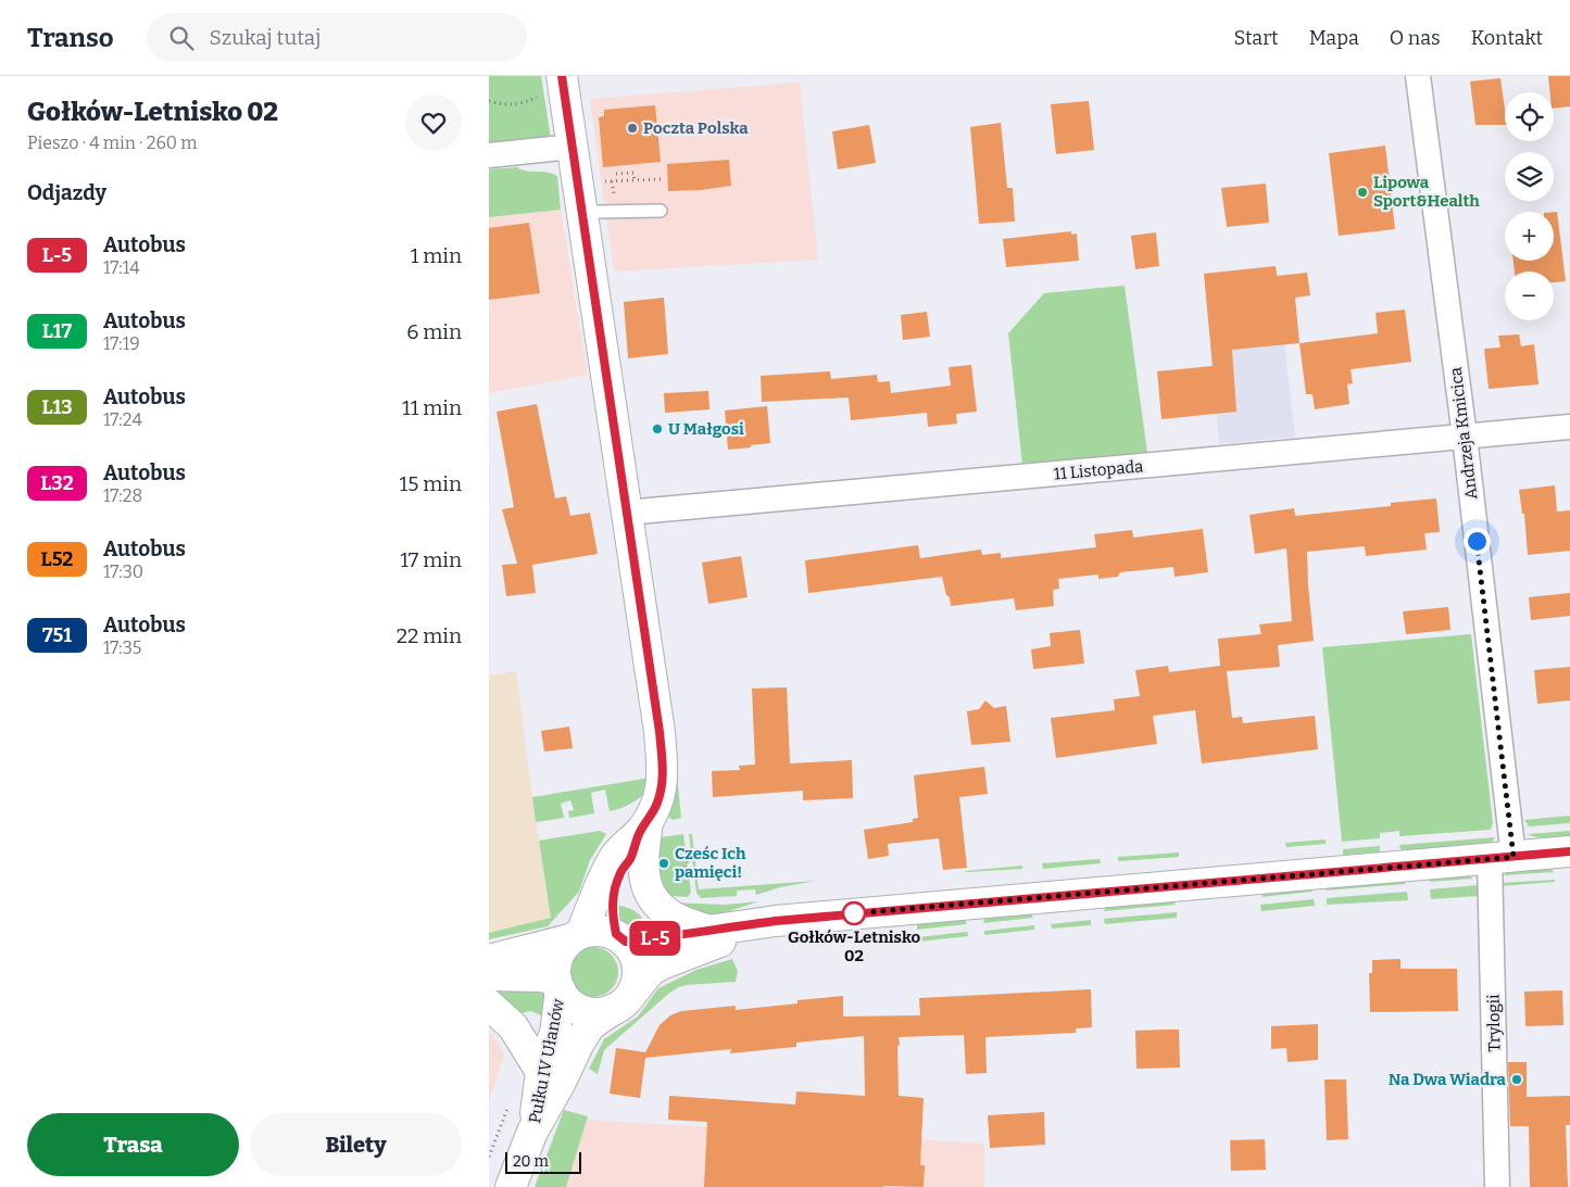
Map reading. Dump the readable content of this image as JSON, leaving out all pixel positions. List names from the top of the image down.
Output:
{
  "streets": {
    "street": [
      "Andrzeja Kmicica",
      "11 Listopada",
      "Trylogii",
      "Pułku IV Ułanów"
    ]
  },
  "crossings": [
    ["Andrzeja Kmicica", "11 Listopada"],
    ["Andrzeja Kmicica", "Trylogii"]
  ],
  "places": [
    "Poczta Polska",
    "Lipowa Sport&Health",
    "U Małgosi",
    "Cześc Ich pamięci!",
    "Gołków-Letnisko 02",
    "Na Dwa Wiadra"
  ],
  "lines": ["bus line L-5"],
  "scale_bar": "20 m",
  "page": {
    "header": "Transo",
    "search": "Szukaj tutaj",
    "nav": [
      "Start",
      "Mapa",
      "O nas",
      "Kontakt"
    ],
    "heading": [
      ["Gołków-Letnisko 02", "Pieszo · 4 min · 260 m"],
      "Odjazdy"
    ],
    "on_map": "L-5",
    "map_buttons": ["+", "−"],
    "list": [
      {
        "mark": "L-5",
        "name": "Autobus",
        "note": "17:14",
        "value": "1 min"
      },
      {
        "mark": "L17",
        "name": "Autobus",
        "note": "17:19",
        "value": "6 min"
      },
      {
        "mark": "L13",
        "name": "Autobus",
        "note": "17:24",
        "value": "11 min"
      },
      {
        "mark": "L32",
        "name": "Autobus",
        "note": "17:28",
        "value": "15 min"
      },
      {
        "mark": "L52",
        "name": "Autobus",
        "note": "17:30",
        "value": "17 min"
      },
      {
        "mark": "751",
        "name": "Autobus",
        "note": "17:35",
        "value": "22 min"
      }
    ],
    "buttons": ["Trasa", "Bilety"],
    "scale": "20 m"
  }
}
